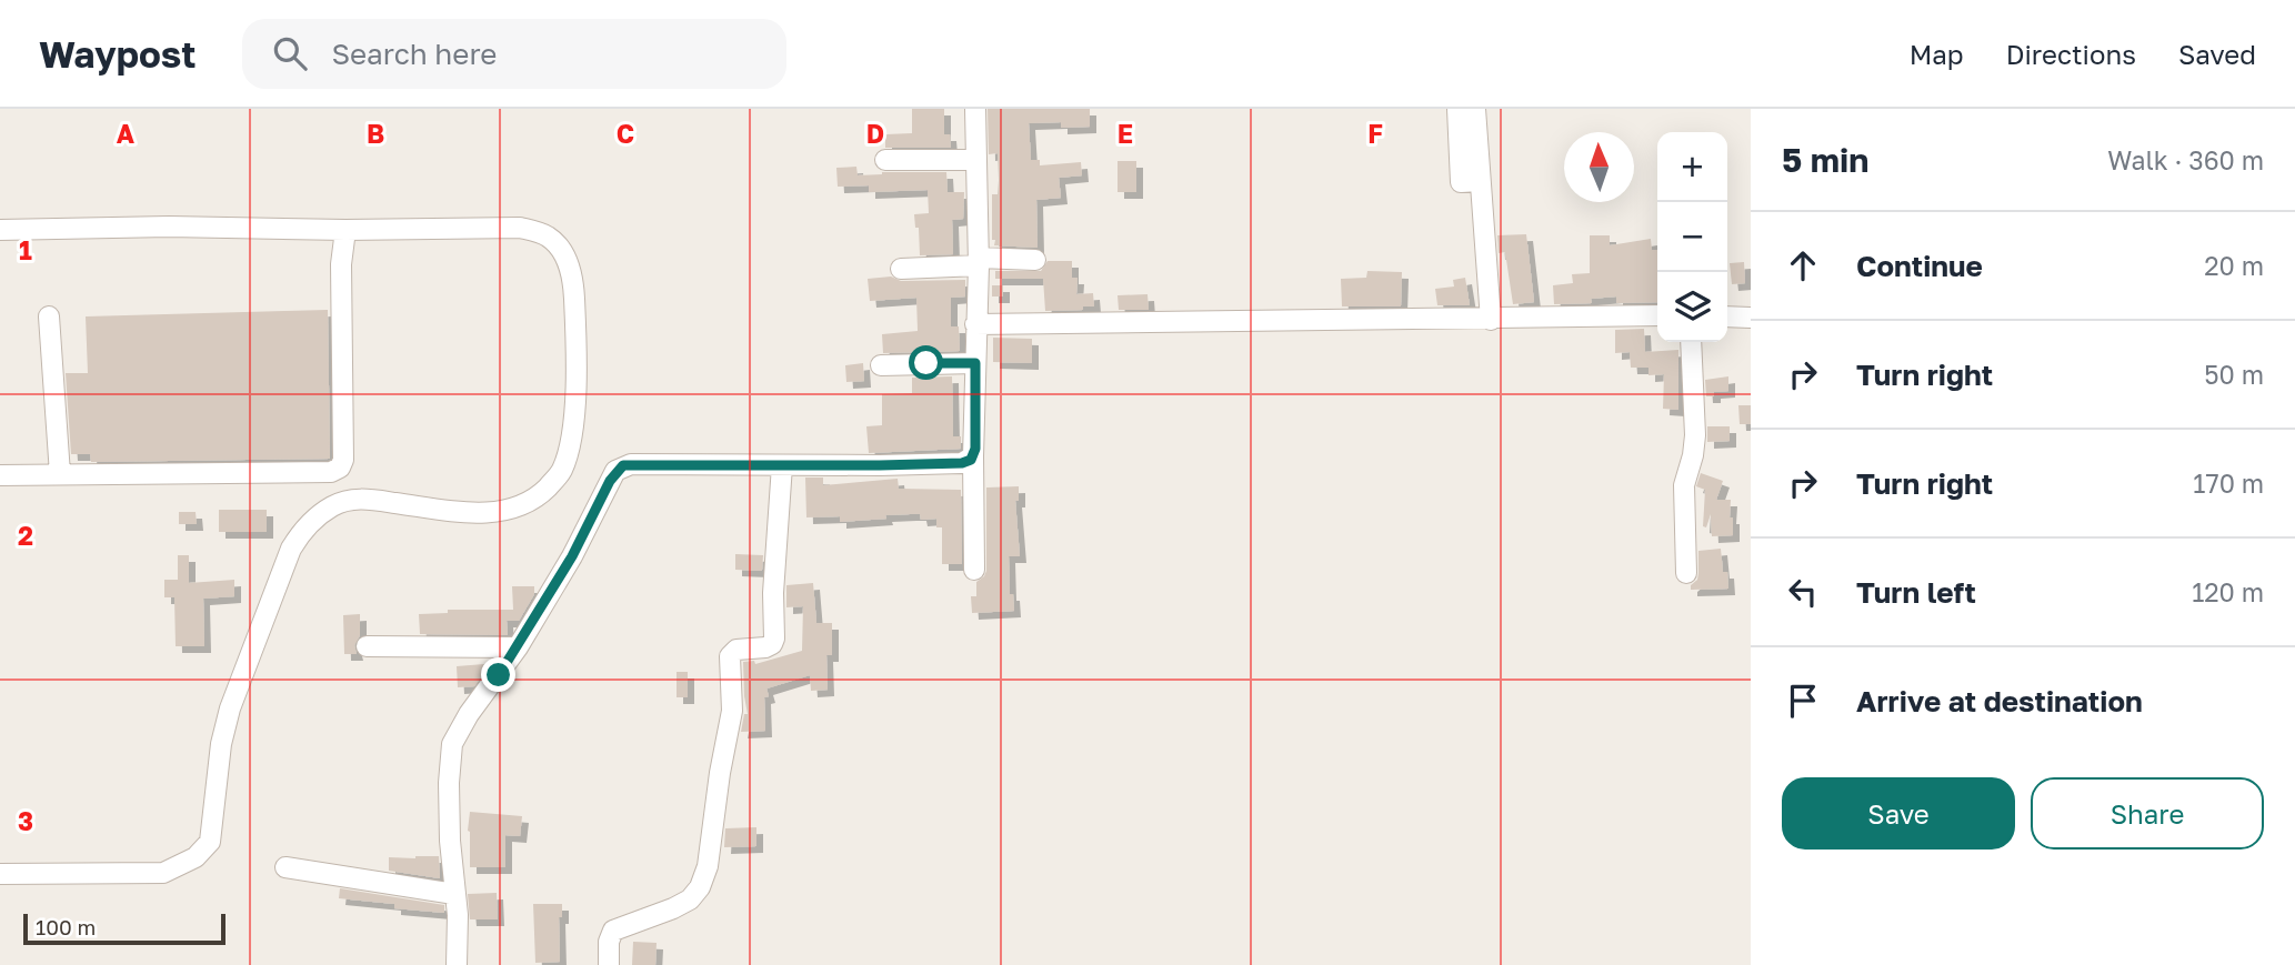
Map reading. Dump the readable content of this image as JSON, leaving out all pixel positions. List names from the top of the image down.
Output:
{
  "scale_bar": "100 m",
  "north": "top",
  "page": {
    "header": "Waypost",
    "search": "Search here",
    "nav": ["Map", "Directions", "Saved"],
    "heading": ["5 min", "Walk · 360 m"],
    "map_buttons": ["+", "−"],
    "list": [
      ["Continue", "20 m"],
      ["Turn right", "50 m"],
      ["Turn right", "170 m"],
      ["Turn left", "120 m"],
      "Arrive at destination"
    ],
    "buttons": ["Save", "Share"],
    "scale": "100 m"
  },
  "grid": {
    "columns": [
      "A",
      "B",
      "C",
      "D",
      "E",
      "F"
    ],
    "rows": ["1", "2", "3"]
  }
}
